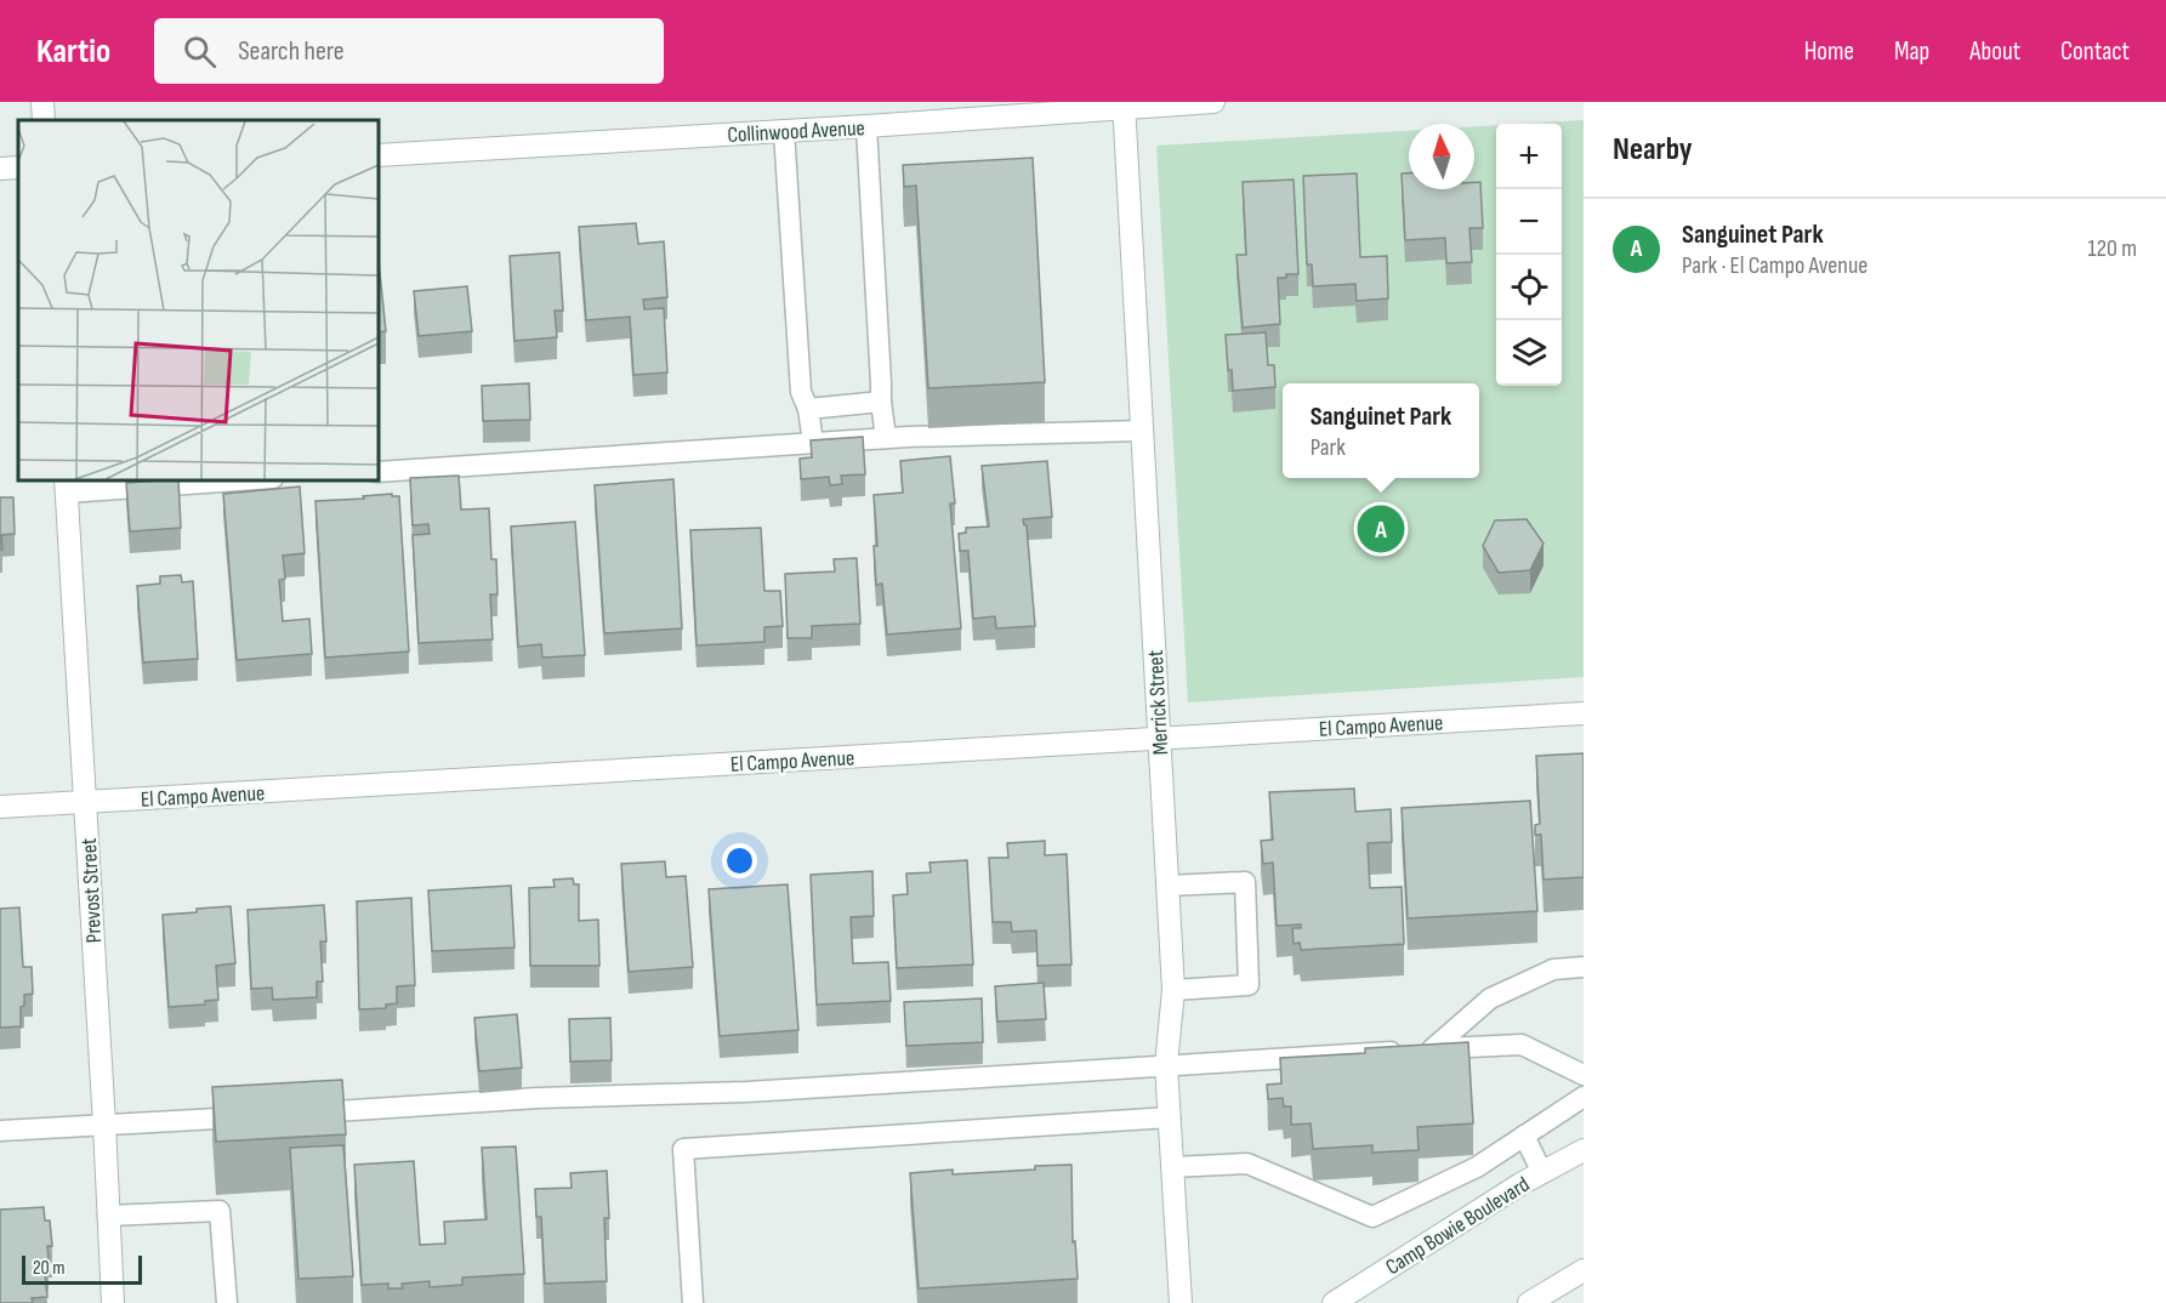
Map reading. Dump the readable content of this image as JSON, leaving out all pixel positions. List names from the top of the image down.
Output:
{
  "streets": {
    "street": [
      "Collinwood Avenue",
      "Merrick Street",
      "El Campo Avenue",
      "Prevost Street",
      "Camp Bowie Boulevard"
    ]
  },
  "crossings": [
    ["Collinwood Avenue", "Merrick Street"],
    ["Merrick Street", "El Campo Avenue"],
    ["El Campo Avenue", "Prevost Street"]
  ],
  "scale_bar": "20 m",
  "north": "top",
  "page": {
    "header": "Kartio",
    "search": "Search here",
    "nav": [
      "Home",
      "Map",
      "About",
      "Contact"
    ],
    "heading": "Nearby",
    "map_buttons": ["+", "−"],
    "list": [
      {
        "mark": "A",
        "name": "Sanguinet Park",
        "note": "Park · El Campo Avenue",
        "value": "120 m"
      }
    ],
    "popup": ["Sanguinet Park", "Park"],
    "pins": "A",
    "scale": "20 m"
  }
}
